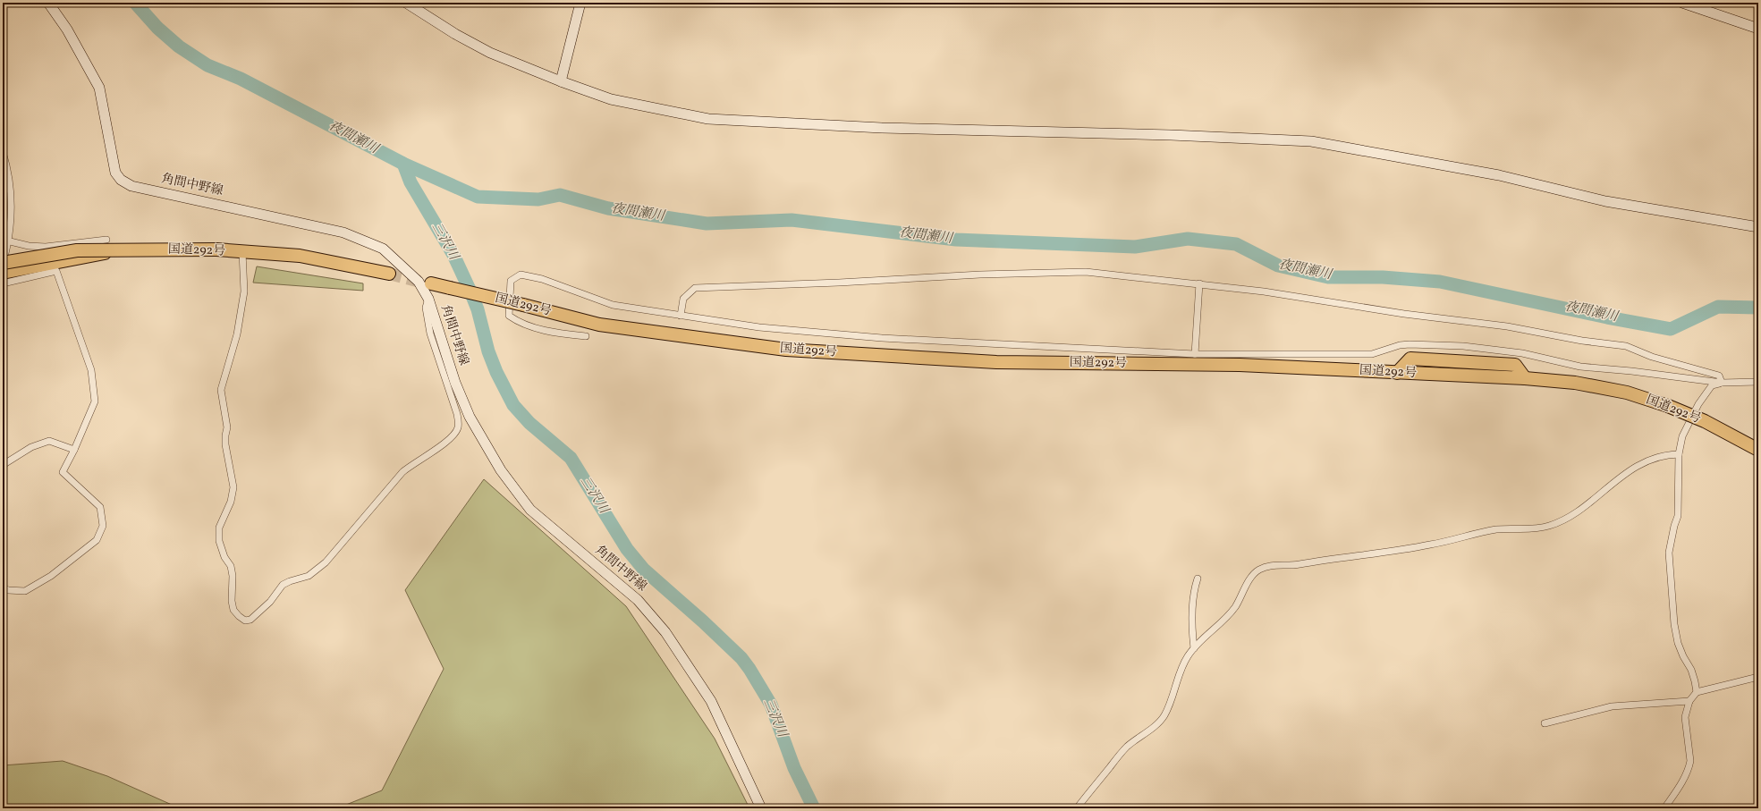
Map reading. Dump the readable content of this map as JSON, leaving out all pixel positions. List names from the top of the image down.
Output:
{
  "streets": {
    "highway": ["国道292号"],
    "street": ["角間中野線"]
  },
  "water": ["夜間瀬川", "三沢川"]
}
